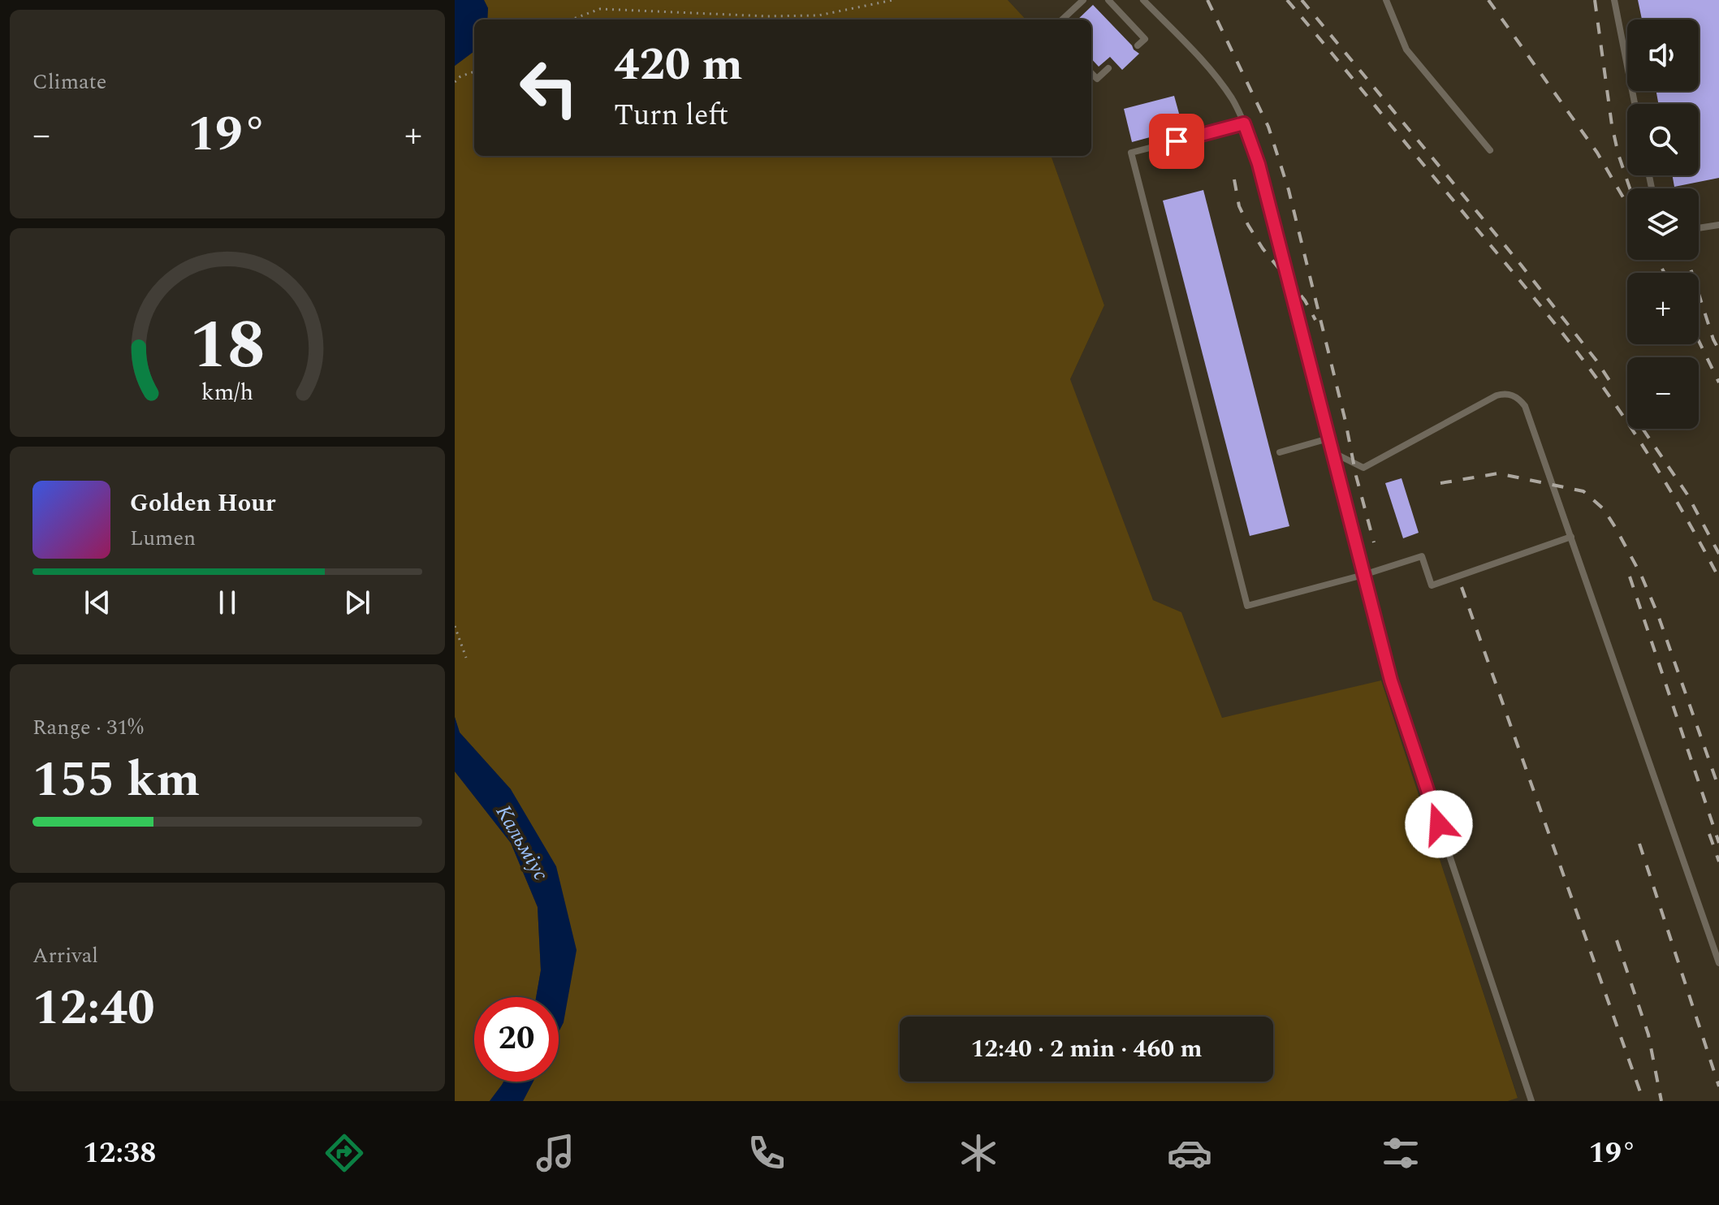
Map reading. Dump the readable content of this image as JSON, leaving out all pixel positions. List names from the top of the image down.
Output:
{
  "water": ["Кальміус"],
  "page": {
    "tile": [
      "Climate",
      ["Range · 31%", "155 km"],
      ["Arrival", "12:40"]
    ],
    "map_buttons": ["+", "−"],
    "turn": ["420 m", "Turn left"],
    "heat": ["−", "19°", "+"],
    "song": ["Golden Hour", "Lumen"],
    "limit": "20",
    "trip": "12:40 · 2 min · 460 m",
    "tabs": ["12:38", "19°"],
    "gauge": ["18", "km/h"]
  }
}
